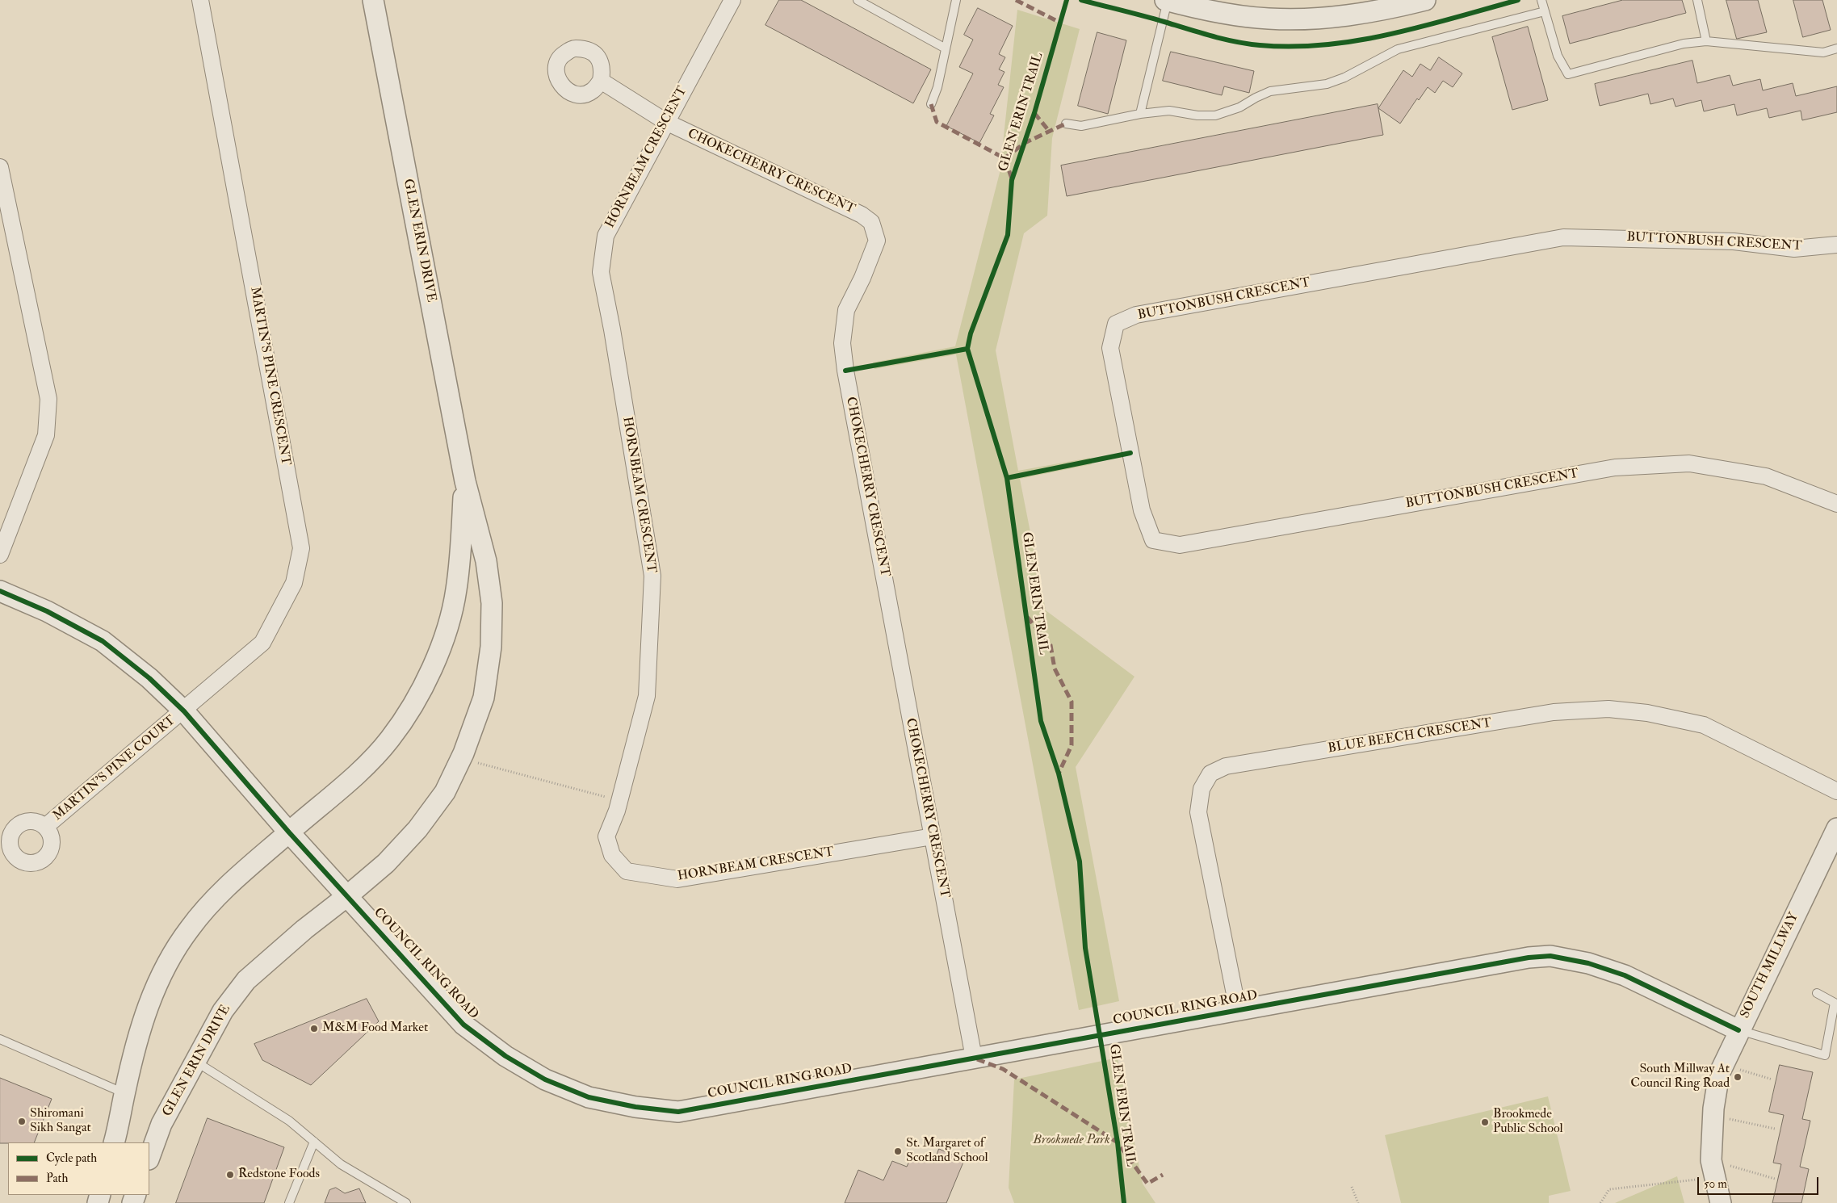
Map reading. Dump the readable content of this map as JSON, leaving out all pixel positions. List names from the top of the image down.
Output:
{
  "streets": {
    "street": [
      "HORNBEAM CRESCENT",
      "CHOKECHERRY CRESCENT",
      "GLEN ERIN DRIVE",
      "BUTTONBUSH CRESCENT",
      "MARTIN'S PINE CRESCENT",
      "BLUE BEECH CRESCENT",
      "MARTIN'S PINE COURT",
      "COUNCIL RING ROAD",
      "SOUTH MILLWAY"
    ],
    "cycle path": ["GLEN ERIN TRAIL"]
  },
  "crossings": [
    ["HORNBEAM CRESCENT", "CHOKECHERRY CRESCENT"],
    ["CHOKECHERRY CRESCENT", "COUNCIL RING ROAD"],
    ["GLEN ERIN DRIVE", "COUNCIL RING ROAD"],
    ["MARTIN'S PINE CRESCENT", "MARTIN'S PINE COURT"],
    ["MARTIN'S PINE CRESCENT", "COUNCIL RING ROAD"],
    ["BLUE BEECH CRESCENT", "COUNCIL RING ROAD"],
    ["MARTIN'S PINE COURT", "COUNCIL RING ROAD"],
    ["COUNCIL RING ROAD", "SOUTH MILLWAY"]
  ],
  "parks": ["Brookmede Park"],
  "places": [
    "M&M Food Market",
    "South Millway At Council Ring Road",
    "Shiromani Sikh Sangat",
    "Brookmede Public School",
    "St. Margaret of Scotland School",
    "Redstone Foods"
  ],
  "legend": ["Cycle path", "Path"],
  "scale_bar": "50 m"
}
